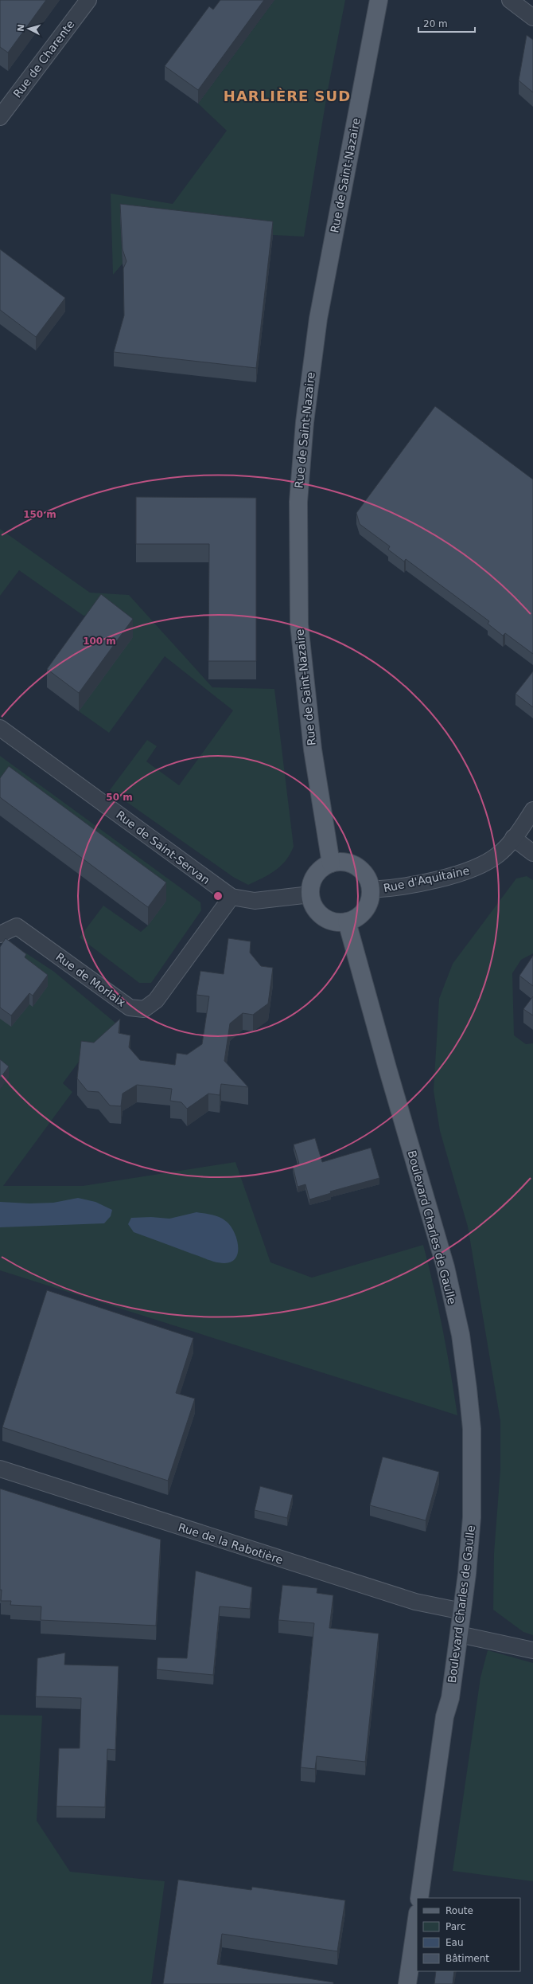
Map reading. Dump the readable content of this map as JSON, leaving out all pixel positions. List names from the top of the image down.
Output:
{
  "streets": {
    "main road": ["Rue de Saint-Nazaire", "Boulevard Charles de Gaulle"],
    "street": [
      "Rue de Charente",
      "Rue de Saint-Servan",
      "Rue d'Aquitaine",
      "Rue de Morlaix",
      "Rue de la Rabotière"
    ]
  },
  "crossings": [
    ["Rue de Saint-Nazaire", "Rue de Saint-Servan"],
    ["Rue de Saint-Nazaire", "Rue d'Aquitaine"],
    ["Rue de Saint-Nazaire", "Boulevard Charles de Gaulle"],
    ["Rue de Saint-Servan", "Rue d'Aquitaine"],
    ["Rue de Saint-Servan", "Rue de Morlaix"],
    ["Rue de Saint-Servan", "Boulevard Charles de Gaulle"],
    ["Rue d'Aquitaine", "Boulevard Charles de Gaulle"],
    ["Boulevard Charles de Gaulle", "Rue de la Rabotière"]
  ],
  "districts": ["HARLIÈRE SUD"],
  "legend": [
    "Route",
    "Parc",
    "Eau",
    "Bâtiment"
  ],
  "scale_bar": "20 m",
  "north": "left",
  "rings": ["150 m", "100 m", "50 m"]
}
